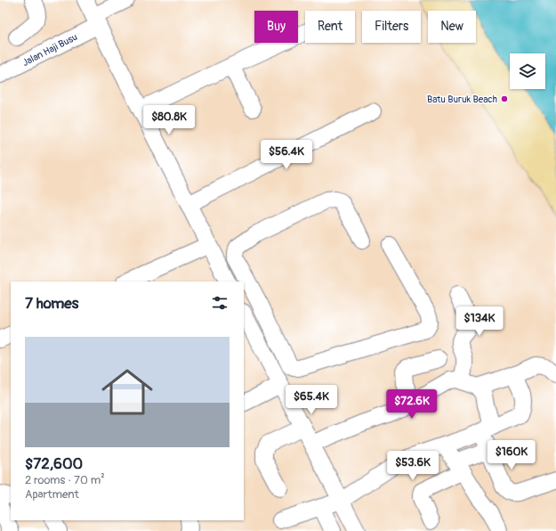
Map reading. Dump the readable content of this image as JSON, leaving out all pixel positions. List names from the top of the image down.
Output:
{
  "streets": {
    "street": ["Jalan Haji Busu"]
  },
  "places": ["Batu Buruk Beach"],
  "page": {
    "chip": [
      "Buy",
      "Rent",
      "Filters",
      "New"
    ],
    "price": [
      "$80.8K",
      "$56.4K",
      "$134K",
      "$65.4K",
      "$72.6K",
      "$160K",
      "$53.6K"
    ],
    "heading": "7 homes",
    "list": [
      {
        "name": "$72,600",
        "note": "2 rooms · 70 m² · Apartment"
      }
    ]
  }
}
